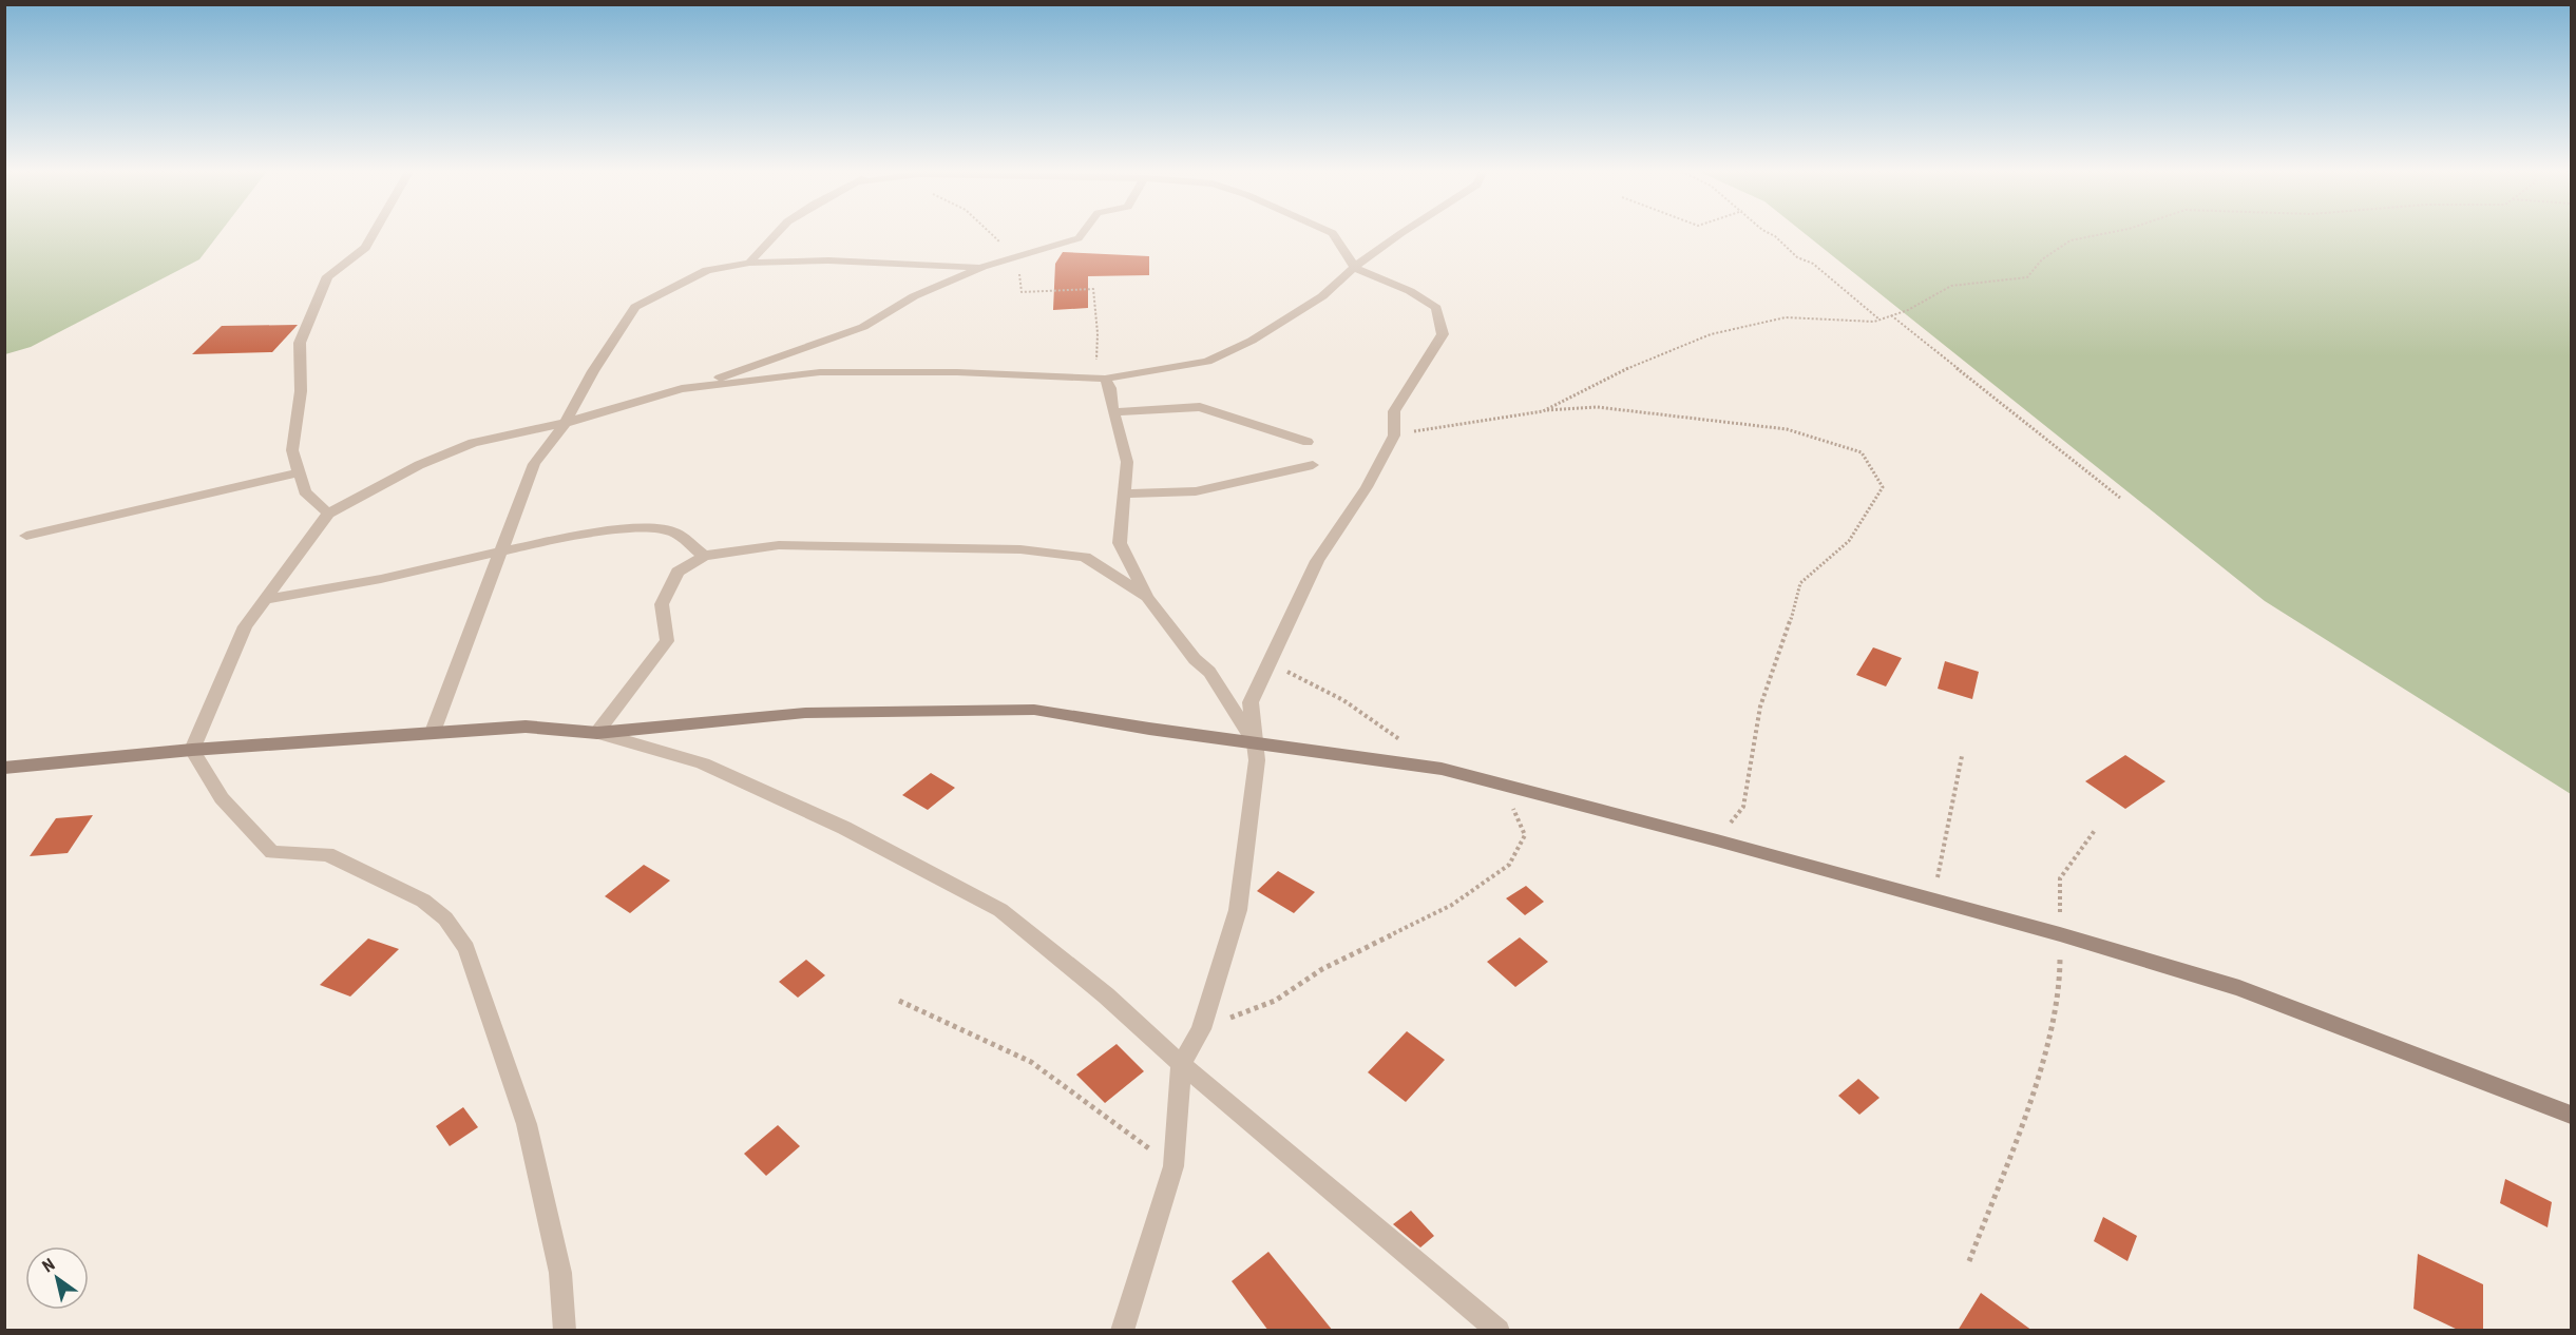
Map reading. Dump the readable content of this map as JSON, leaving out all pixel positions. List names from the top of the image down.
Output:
{
  "north": "top left"
}
